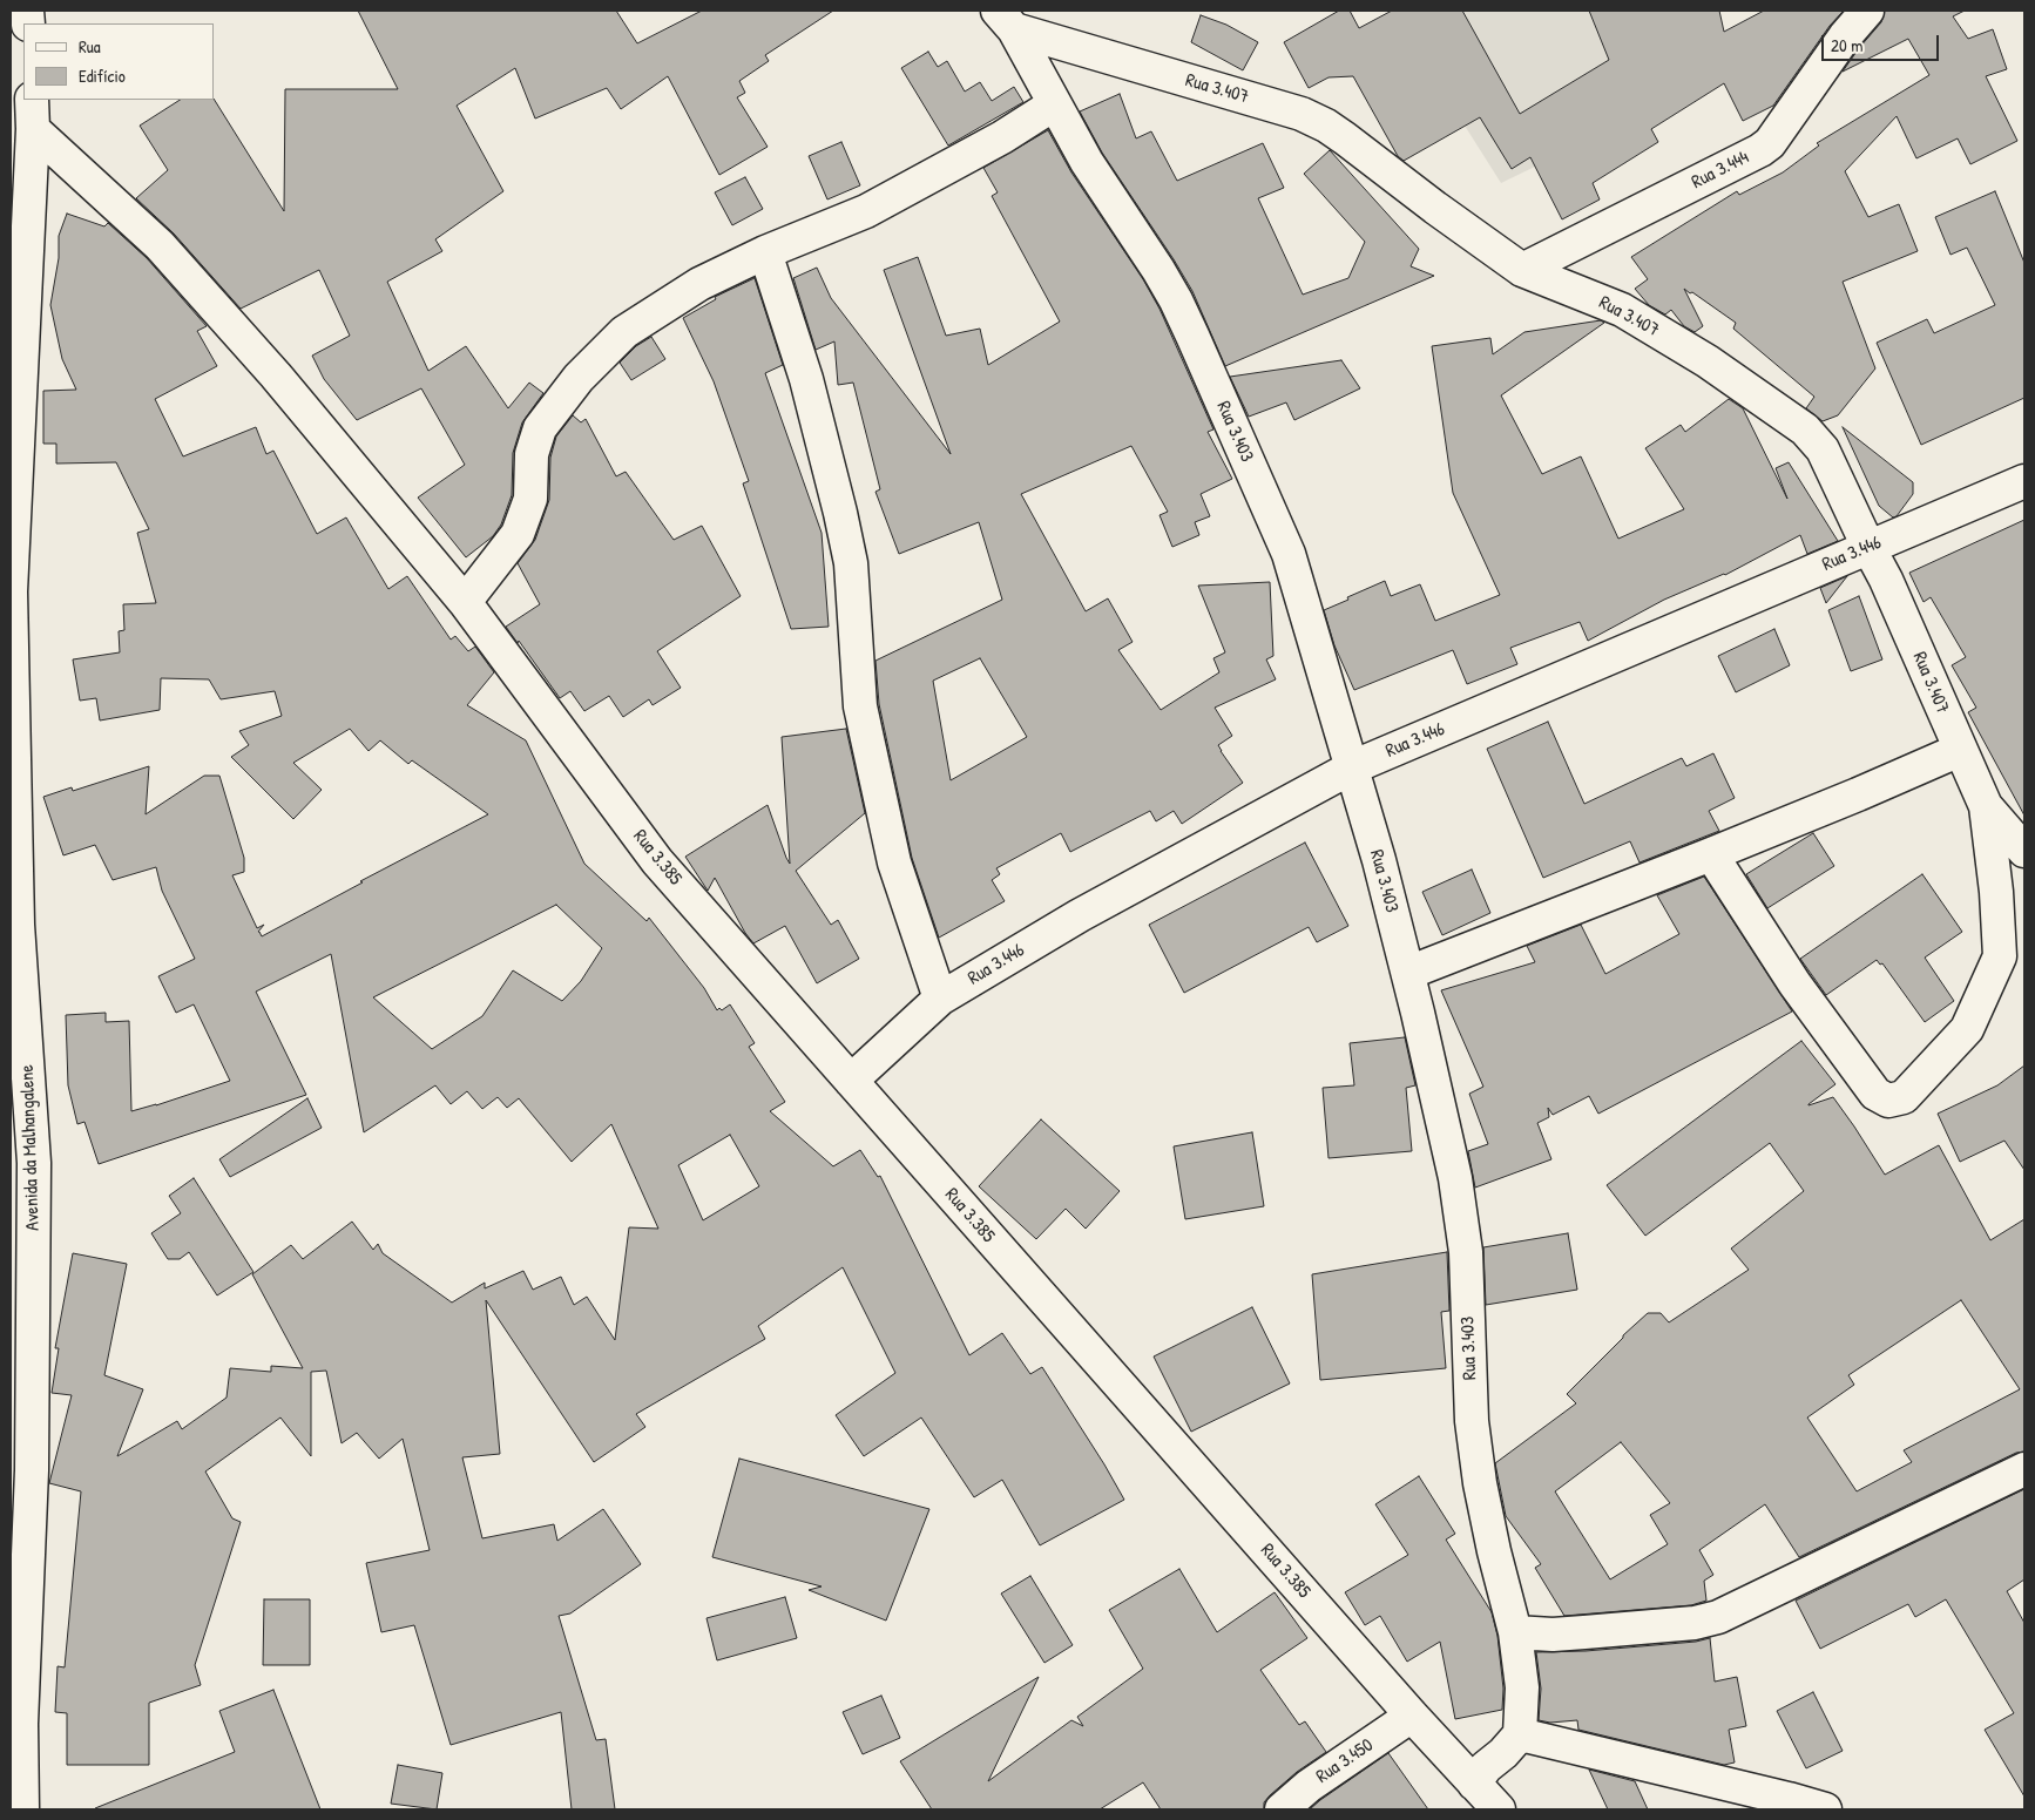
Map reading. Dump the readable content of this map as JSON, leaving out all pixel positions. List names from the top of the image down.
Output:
{
  "streets": {
    "street": [
      "Rua 3.407",
      "Rua 3.444",
      "Rua 3.403",
      "Rua 3.446",
      "Rua 3.385",
      "Avenida da Malhangalene",
      "Rua 3.450"
    ]
  },
  "crossings": [
    ["Rua 3.407", "Rua 3.444"],
    ["Rua 3.407", "Rua 3.403"],
    ["Rua 3.407", "Rua 3.446"],
    ["Rua 3.403", "Rua 3.446"],
    ["Rua 3.446", "Rua 3.385"],
    ["Rua 3.385", "Avenida da Malhangalene"],
    ["Rua 3.385", "Rua 3.450"]
  ],
  "legend": ["Rua", "Edifício"],
  "scale_bar": "20 m"
}
